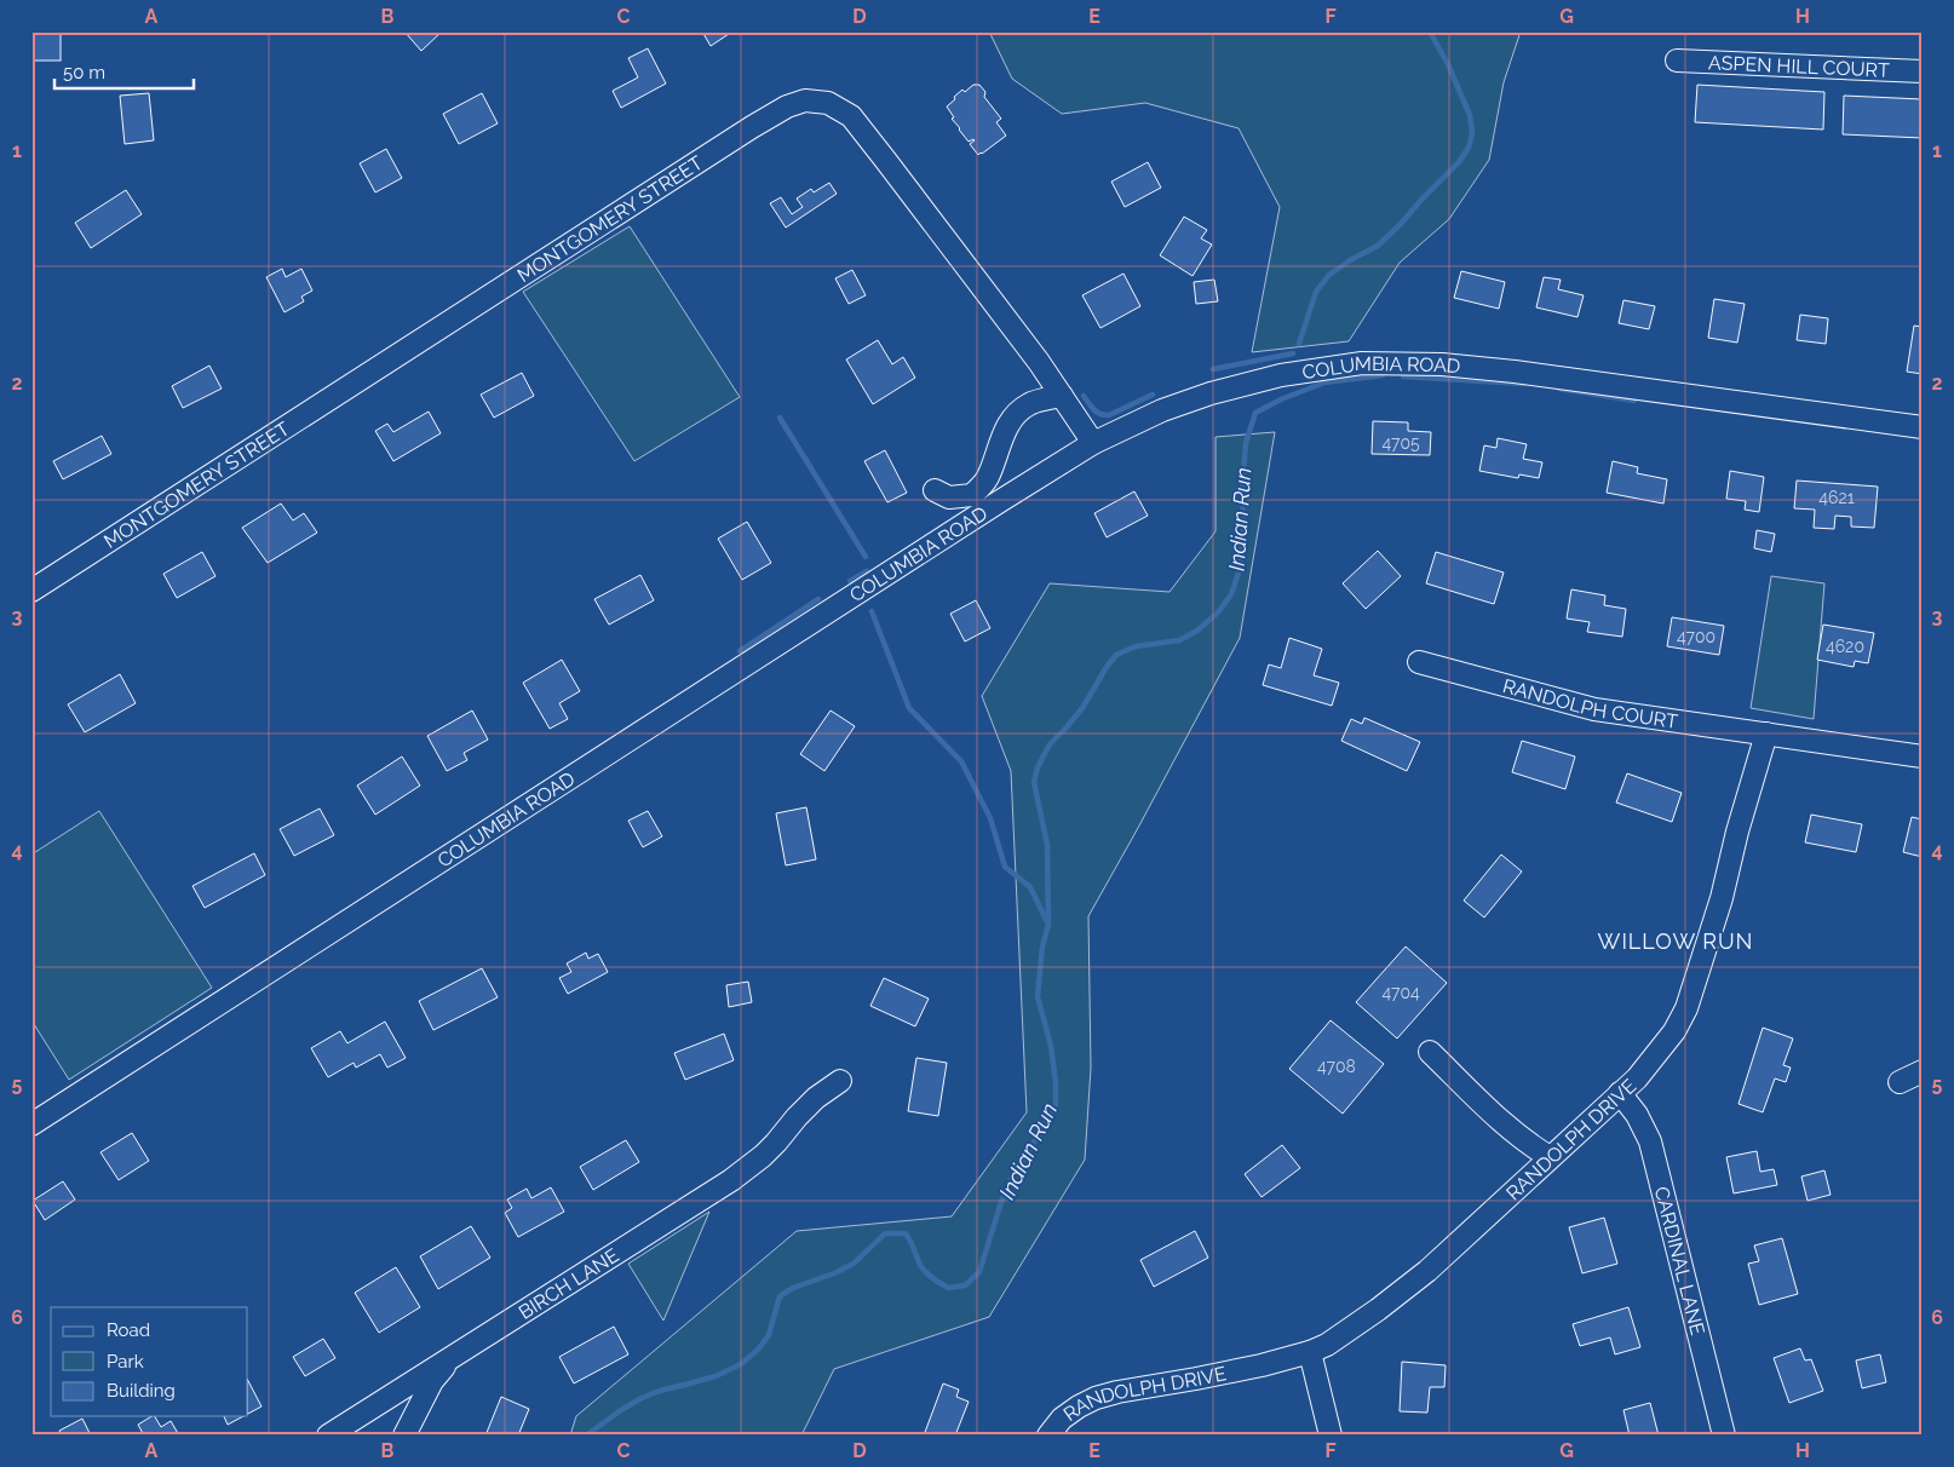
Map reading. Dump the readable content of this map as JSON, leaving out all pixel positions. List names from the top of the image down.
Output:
{
  "streets": {
    "street": [
      "ASPEN HILL COURT",
      "MONTGOMERY STREET",
      "COLUMBIA ROAD",
      "RANDOLPH COURT",
      "RANDOLPH DRIVE",
      "CARDINAL LANE",
      "BIRCH LANE"
    ]
  },
  "crossings": [
    ["MONTGOMERY STREET", "COLUMBIA ROAD"],
    ["RANDOLPH COURT", "RANDOLPH DRIVE"],
    ["RANDOLPH DRIVE", "CARDINAL LANE"]
  ],
  "districts": ["WILLOW RUN"],
  "water": ["Indian Run"],
  "house_numbers": [
    "4705",
    "4621",
    "4700",
    "4620",
    "4704",
    "4708"
  ],
  "legend": ["Road", "Park", "Building"],
  "scale_bar": "50 m",
  "grid": {
    "columns": [
      "A",
      "B",
      "C",
      "D",
      "E",
      "F",
      "G",
      "H"
    ],
    "rows": [
      "1",
      "2",
      "3",
      "4",
      "5",
      "6"
    ]
  }
}
